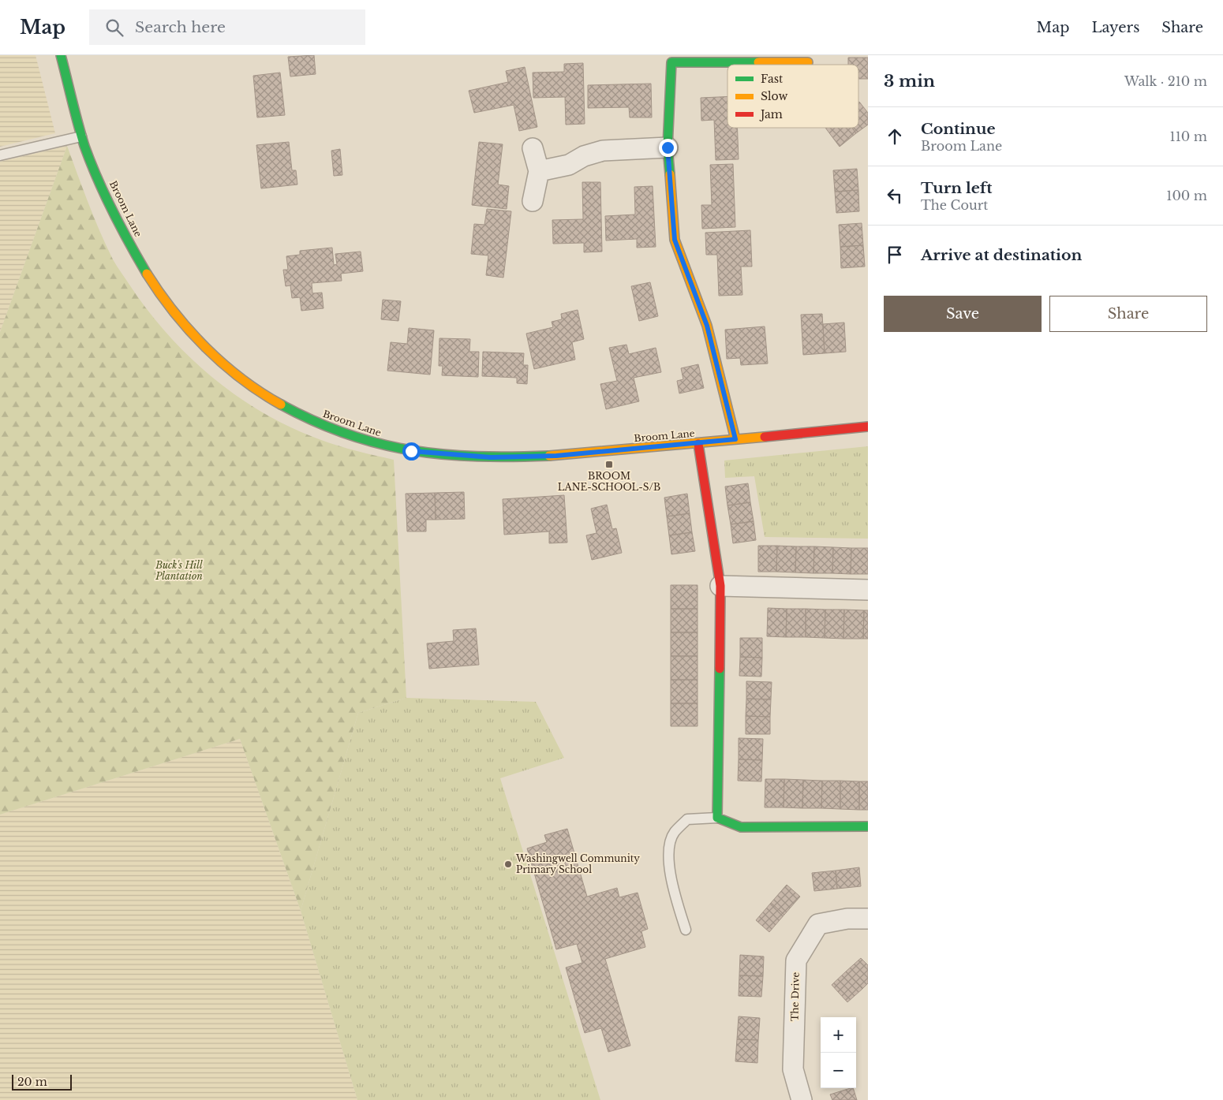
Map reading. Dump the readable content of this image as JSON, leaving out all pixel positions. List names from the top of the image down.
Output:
{
  "streets": {
    "street": ["Broom Lane", "The Drive"]
  },
  "parks": ["Buck's Hill Plantation"],
  "places": {
    "transit": ["BROOM LANE-SCHOOL-S/B"],
    "other": ["Washingwell Community Primary School"]
  },
  "legend": ["Fast", "Slow", "Jam"],
  "scale_bar": "20 m",
  "page": {
    "header": "Map",
    "search": "Search here",
    "nav": ["Map", "Layers", "Share"],
    "heading": ["3 min", "Walk · 210 m"],
    "list": [
      ["Continue", "Broom Lane", "110 m"],
      ["Turn left", "The Court", "100 m"],
      "Arrive at destination"
    ],
    "buttons": ["Save", "Share"],
    "map_buttons": ["+", "−"],
    "scale": "20 m"
  }
}
